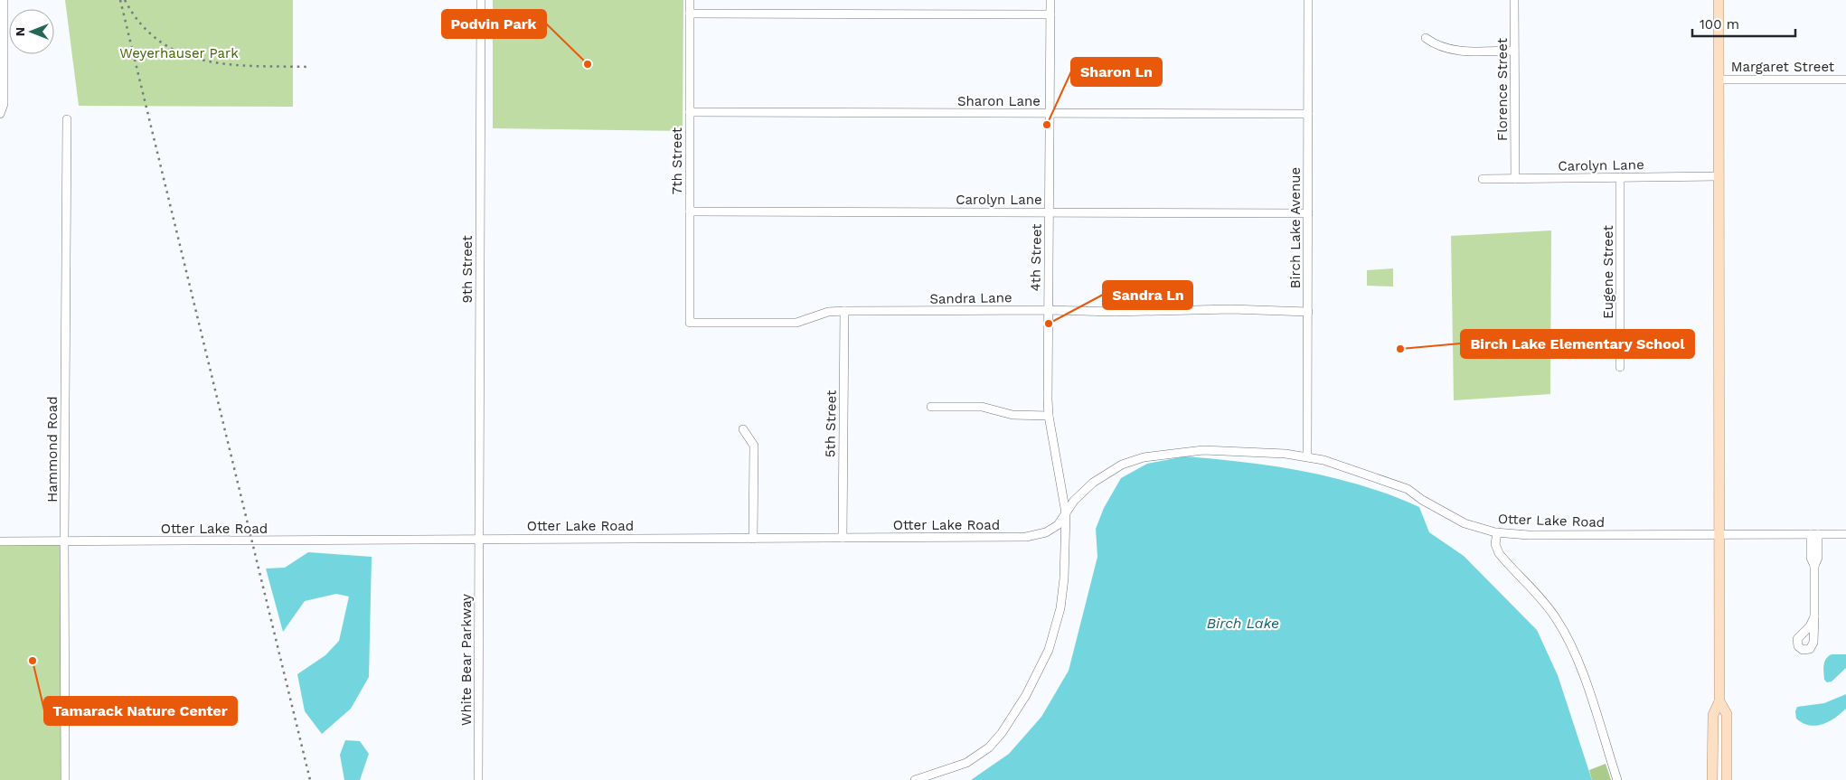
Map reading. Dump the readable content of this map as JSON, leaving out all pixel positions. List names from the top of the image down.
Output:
{
  "streets": {
    "street": [
      "Margaret Street",
      "Florence Street",
      "Sharon Lane",
      "7th Street",
      "Carolyn Lane",
      "Birch Lake Avenue",
      "4th Street",
      "9th Street",
      "Eugene Street",
      "Sandra Lane",
      "5th Street",
      "Hammond Road",
      "Otter Lake Road",
      "White Bear Parkway"
    ]
  },
  "crossings": [
    ["Florence Street", "Carolyn Lane"],
    ["Sharon Lane", "7th Street"],
    ["Sharon Lane", "Birch Lake Avenue"],
    ["Sharon Lane", "4th Street"],
    ["7th Street", "Carolyn Lane"],
    ["7th Street", "Sandra Lane"],
    ["Carolyn Lane", "Birch Lake Avenue"],
    ["Carolyn Lane", "4th Street"],
    ["Carolyn Lane", "Eugene Street"],
    ["Birch Lake Avenue", "Sandra Lane"],
    ["Birch Lake Avenue", "Otter Lake Road"],
    ["4th Street", "Sandra Lane"],
    ["4th Street", "Otter Lake Road"],
    ["9th Street", "Otter Lake Road"],
    ["9th Street", "White Bear Parkway"],
    ["Sandra Lane", "5th Street"],
    ["5th Street", "Otter Lake Road"],
    ["Hammond Road", "Otter Lake Road"],
    ["Otter Lake Road", "White Bear Parkway"]
  ],
  "water": ["Birch Lake"],
  "parks": ["Weyerhauser Park"],
  "places": [
    "Podvin Park",
    "Sharon Ln",
    "Sandra Ln",
    "Birch Lake Elementary School",
    "Tamarack Nature Center"
  ],
  "scale_bar": "100 m",
  "north": "left"
}
